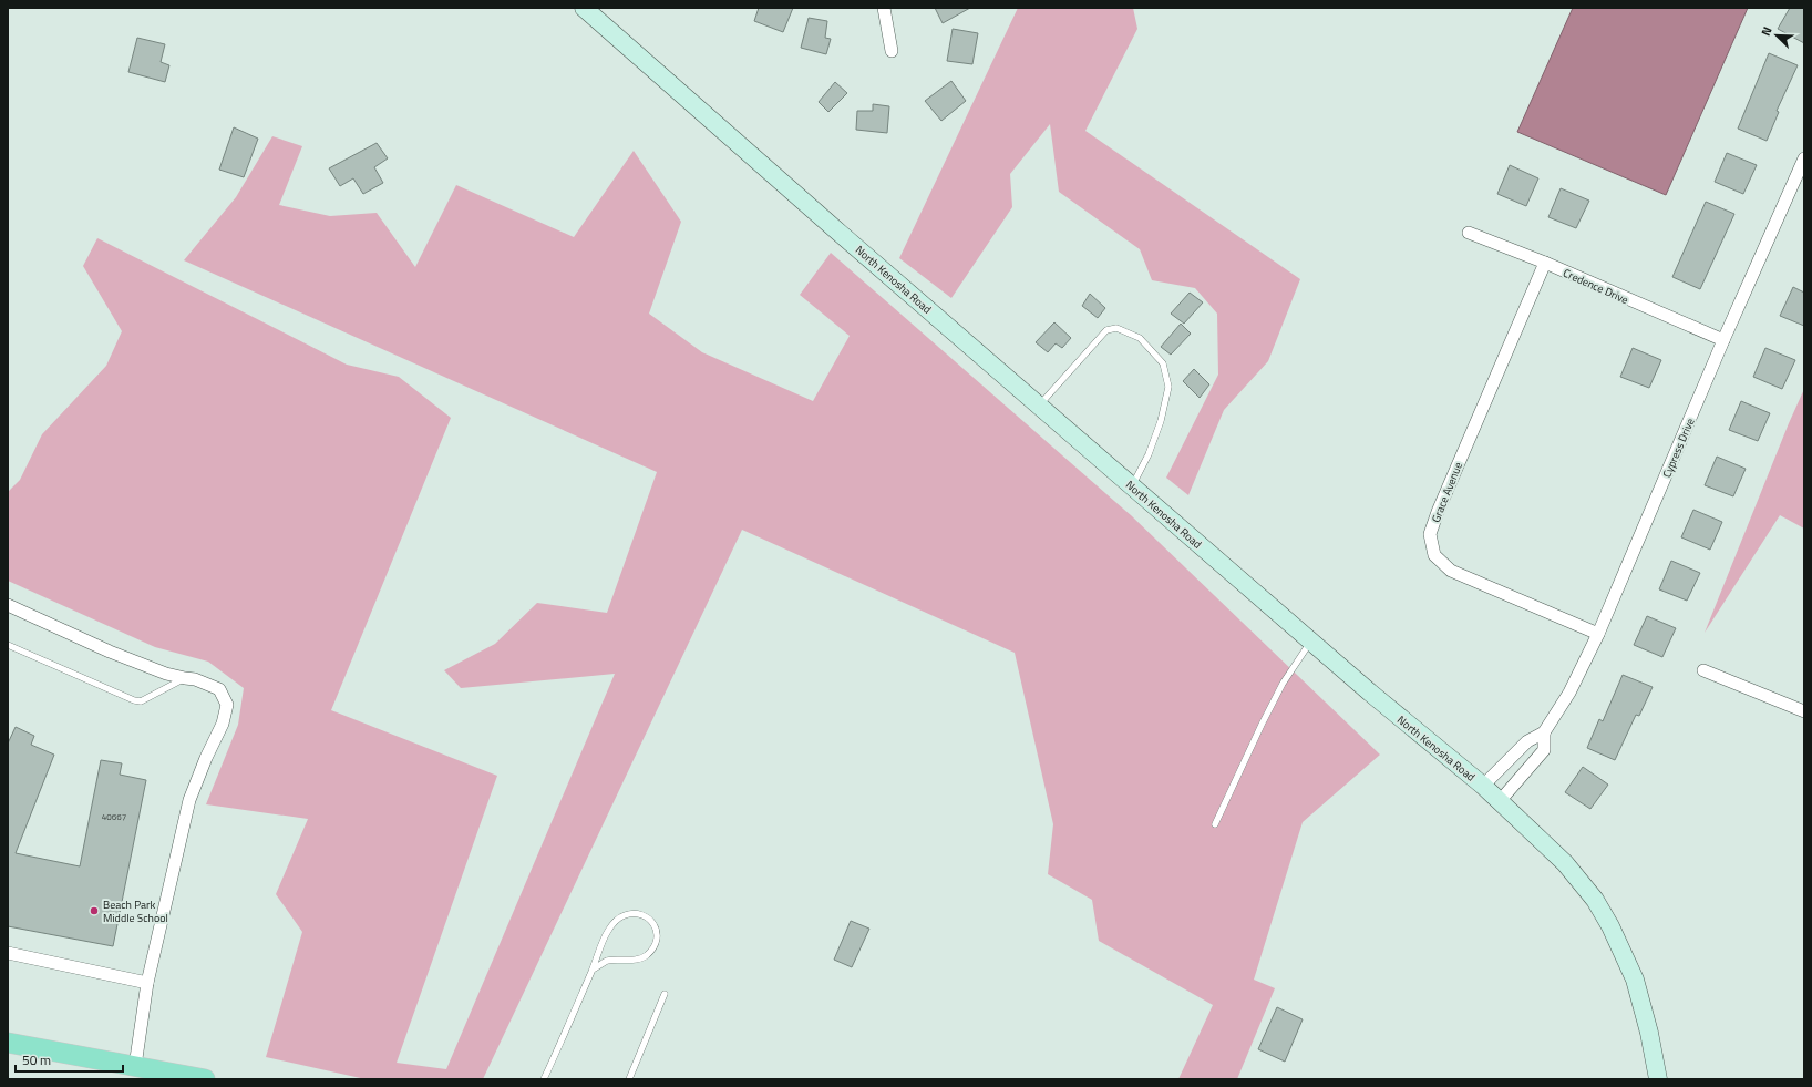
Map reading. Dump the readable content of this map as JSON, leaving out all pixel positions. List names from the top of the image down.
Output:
{
  "streets": {
    "street": [
      "North Kenosha Road",
      "Credence Drive",
      "Cypress Drive",
      "Grace Avenue"
    ]
  },
  "crossings": [
    ["North Kenosha Road", "Cypress Drive"],
    ["Credence Drive", "Cypress Drive"],
    ["Credence Drive", "Grace Avenue"],
    ["Cypress Drive", "Grace Avenue"]
  ],
  "places": ["Beach Park Middle School"],
  "house_numbers": ["40667"],
  "scale_bar": "50 m",
  "north": "top left"
}
